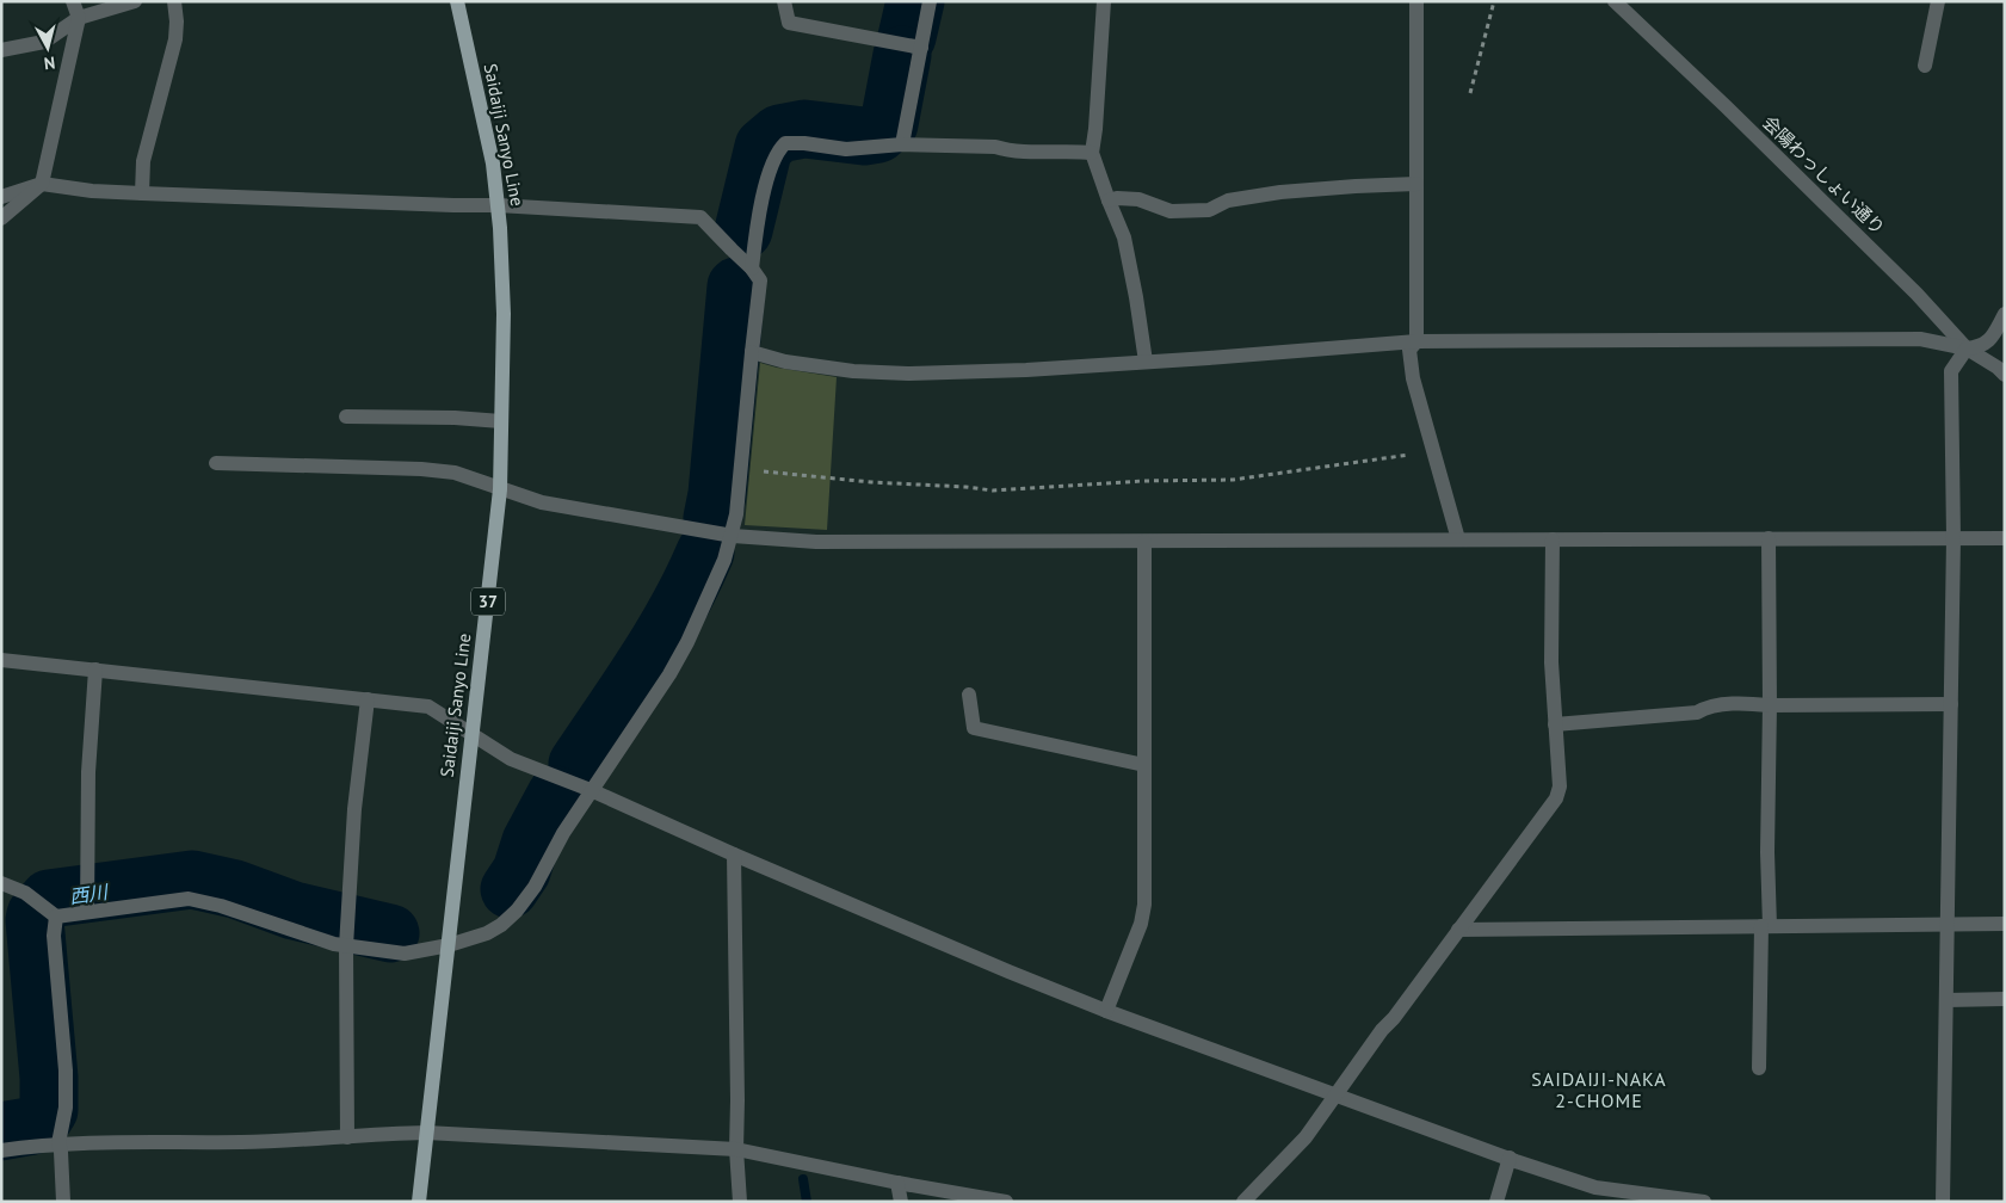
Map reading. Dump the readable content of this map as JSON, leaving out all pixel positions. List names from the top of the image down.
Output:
{
  "streets": {
    "main road": ["Saidaiji Sanyo Line", "37"],
    "street": ["会陽わっしょい通り"]
  },
  "districts": ["SAIDAIJI-NAKA 2-CHOME"],
  "water": ["西川"],
  "north": "bottom"
}
